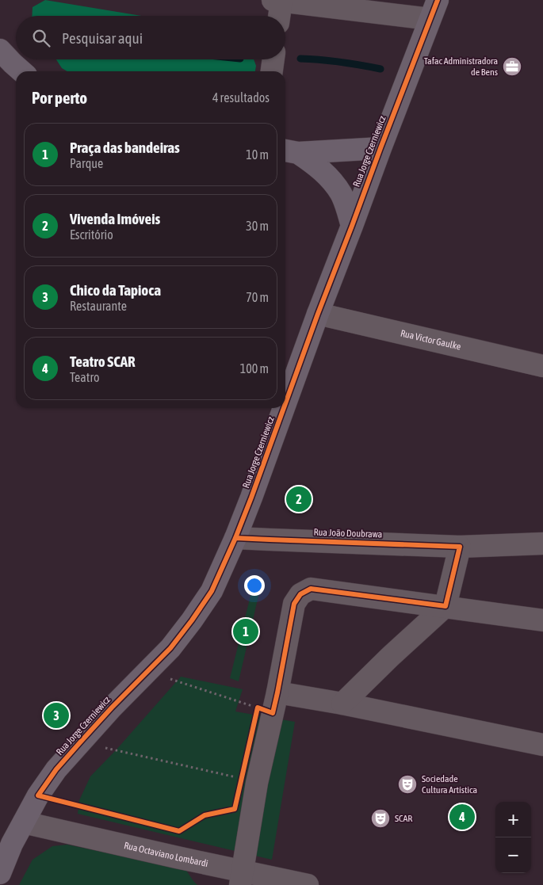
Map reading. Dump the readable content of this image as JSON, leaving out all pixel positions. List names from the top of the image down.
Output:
{
  "streets": {
    "main road": ["Rua Jorge Czerniewicz"],
    "street": ["Rua Victor Gaulke", "Rua João Doubrawa", "Rua Octaviano Lombardi"]
  },
  "crossings": [
    ["Rua Jorge Czerniewicz", "Rua Victor Gaulke"],
    ["Rua Jorge Czerniewicz", "Rua João Doubrawa"],
    ["Rua Jorge Czerniewicz", "Rua Octaviano Lombardi"]
  ],
  "places": {
    "office": ["Tafac Administradora de Bens"],
    "theatre": ["Sociedade Cultura Artística", "SCAR"]
  },
  "page": {
    "search": "Pesquisar aqui",
    "heading": ["Por perto", "4 resultados"],
    "list": [
      {
        "mark": "1",
        "name": "Praça das bandeiras",
        "note": "Parque",
        "value": "10 m"
      },
      {
        "mark": "2",
        "name": "Vivenda Imóveis",
        "note": "Escritório",
        "value": "30 m"
      },
      {
        "mark": "3",
        "name": "Chico da Tapioca",
        "note": "Restaurante",
        "value": "70 m"
      },
      {
        "mark": "4",
        "name": "Teatro SCAR",
        "note": "Teatro",
        "value": "100 m"
      }
    ],
    "pins": [
      "2",
      "1",
      "3",
      "4"
    ],
    "map_buttons": ["+", "−"]
  }
}
